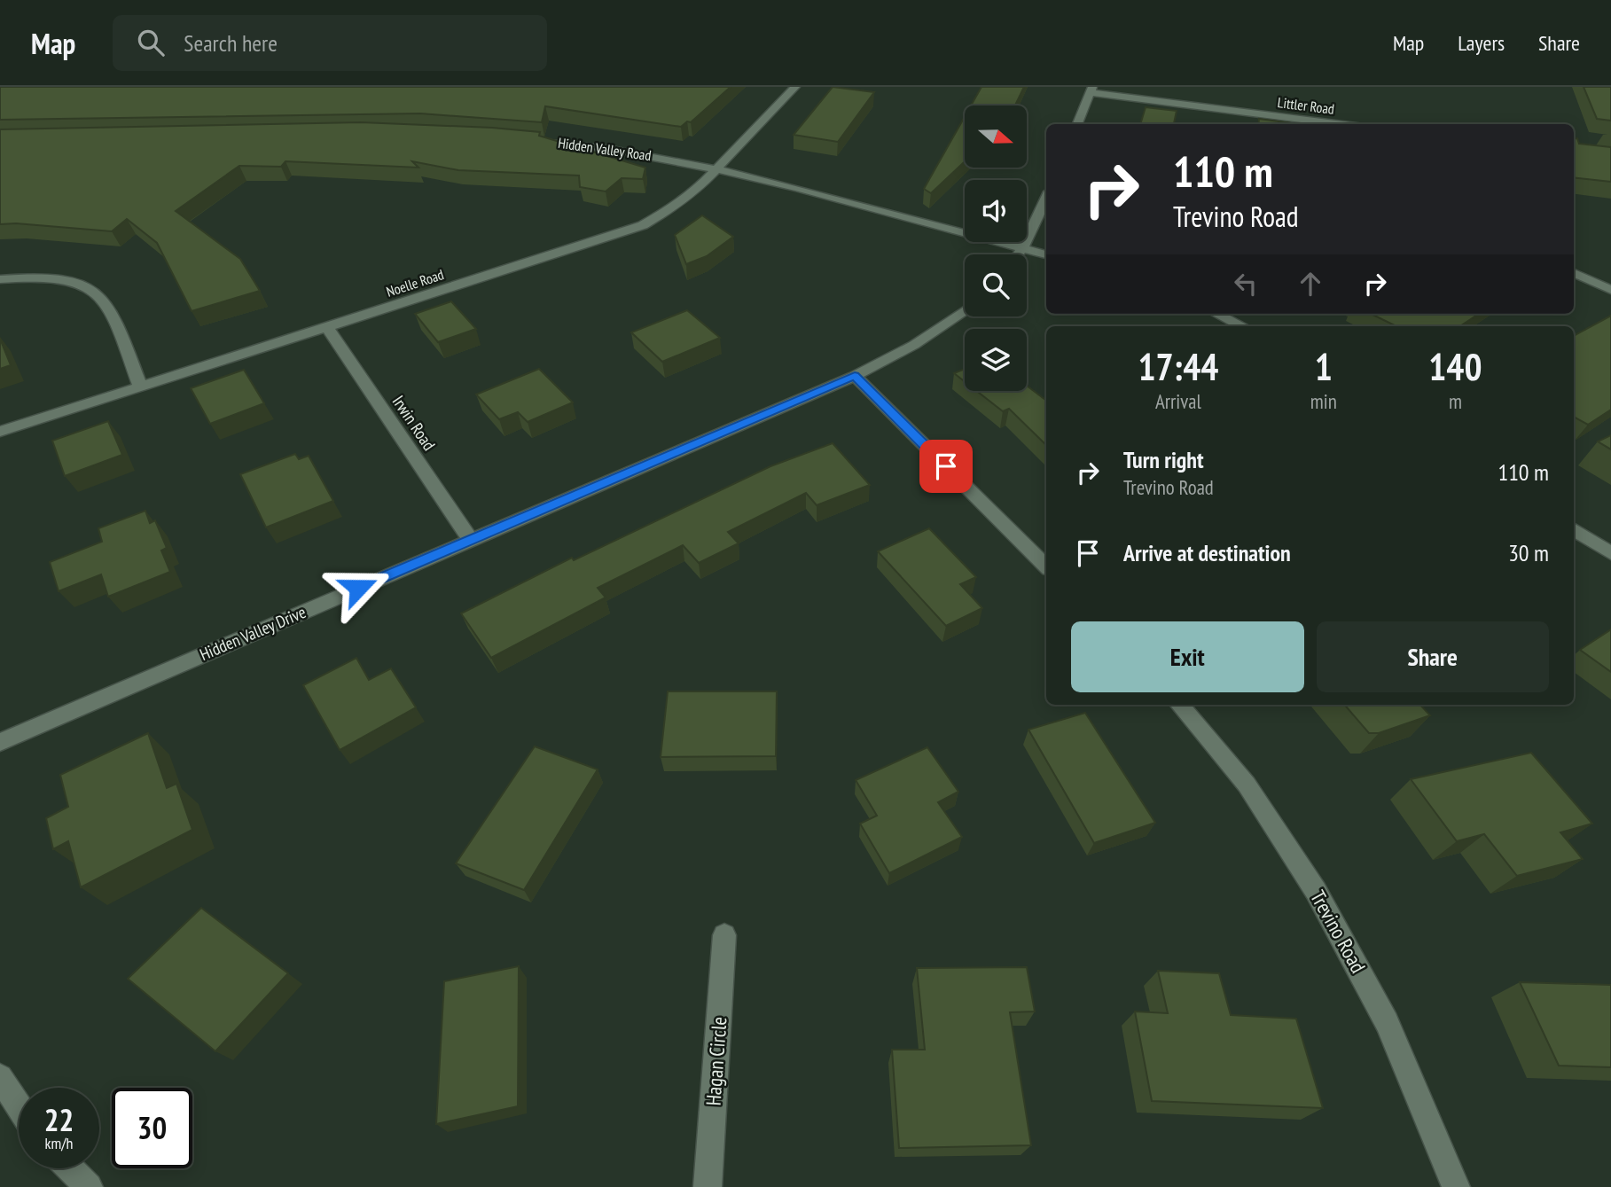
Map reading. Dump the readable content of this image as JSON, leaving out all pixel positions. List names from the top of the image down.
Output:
{
  "streets": {
    "street": [
      "Littler Road",
      "Hidden Valley Road",
      "Noelle Road",
      "Irwin Road",
      "Hidden Valley Drive",
      "Trevino Road",
      "Hagan Circle"
    ]
  },
  "crossings": [
    ["Hidden Valley Road", "Noelle Road"],
    ["Noelle Road", "Irwin Road"],
    ["Irwin Road", "Hidden Valley Drive"]
  ],
  "north": "right",
  "page": {
    "header": "Map",
    "search": "Search here",
    "nav": ["Map", "Layers", "Share"],
    "turn": ["110 m", "Trevino Road"],
    "eta": [
      "17:44",
      "Arrival",
      "1",
      "min",
      "140",
      "m"
    ],
    "list": [
      {
        "name": "Turn right",
        "note": "Trevino Road",
        "value": "110 m"
      },
      {
        "name": "Arrive at destination",
        "value": "30 m"
      }
    ],
    "buttons": ["Exit", "Share"],
    "speed": "22 km/h",
    "limit": "30"
  }
}
